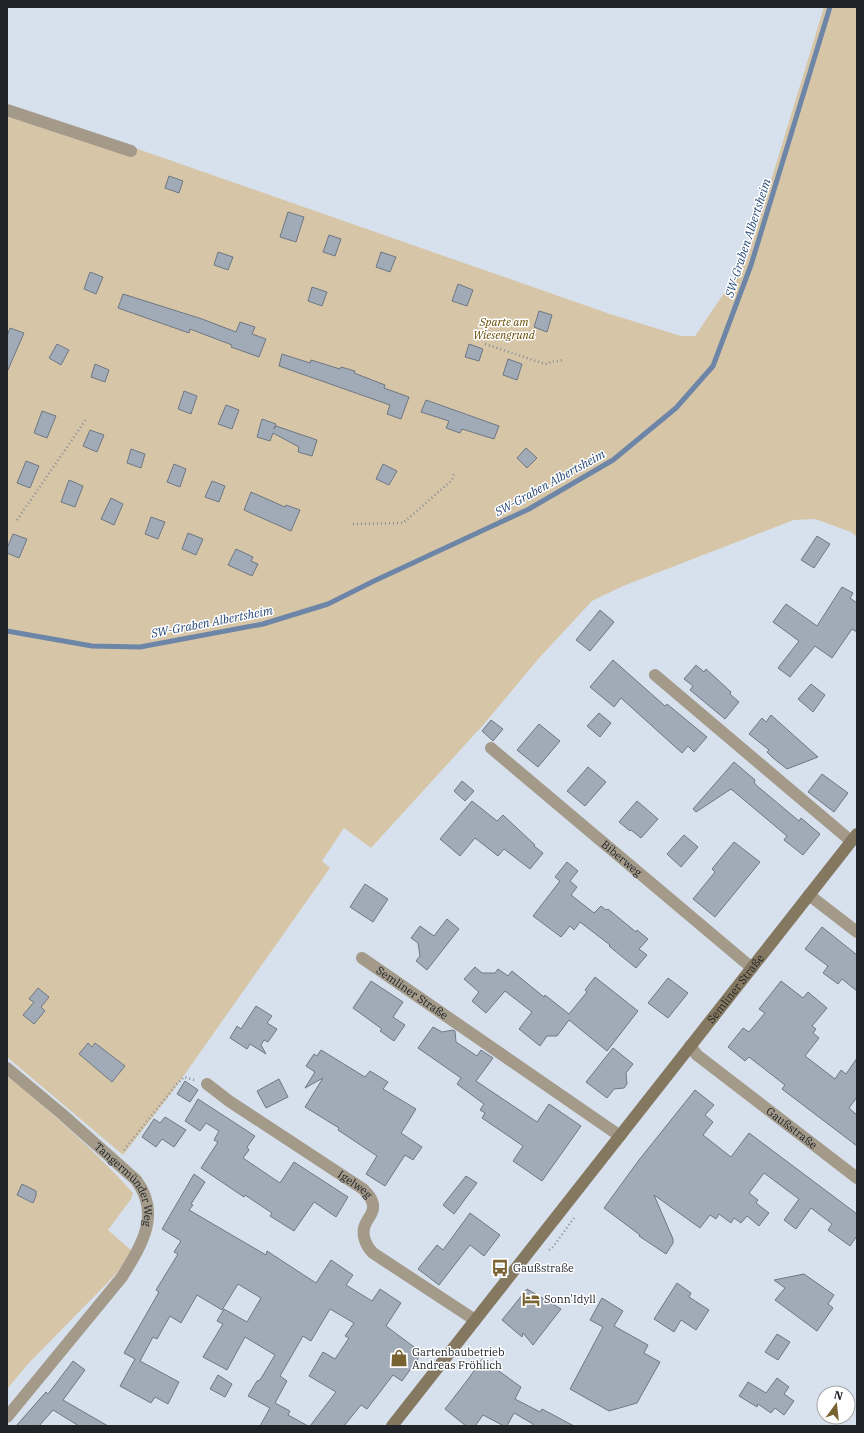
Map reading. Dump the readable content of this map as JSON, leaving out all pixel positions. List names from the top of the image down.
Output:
{
  "streets": {
    "street": [
      "Biberweg",
      "Semliner Straße",
      "Gaußstraße",
      "Tangermünder Weg",
      "Igelweg"
    ]
  },
  "crossings": [
    ["Biberweg", "Semliner Straße"],
    ["Semliner Straße", "Gaußstraße"],
    ["Semliner Straße", "Igelweg"]
  ],
  "water": ["SW-Graben Albertsheim"],
  "parks": ["Sparte am Wiesengrund"],
  "places": {
    "bus stop": ["Gaußstraße"],
    "hotel": ["Sonn'Idyll"],
    "shop": ["Gartenbaubetrieb Andreas Fröhlich"]
  },
  "north": "top"
}
